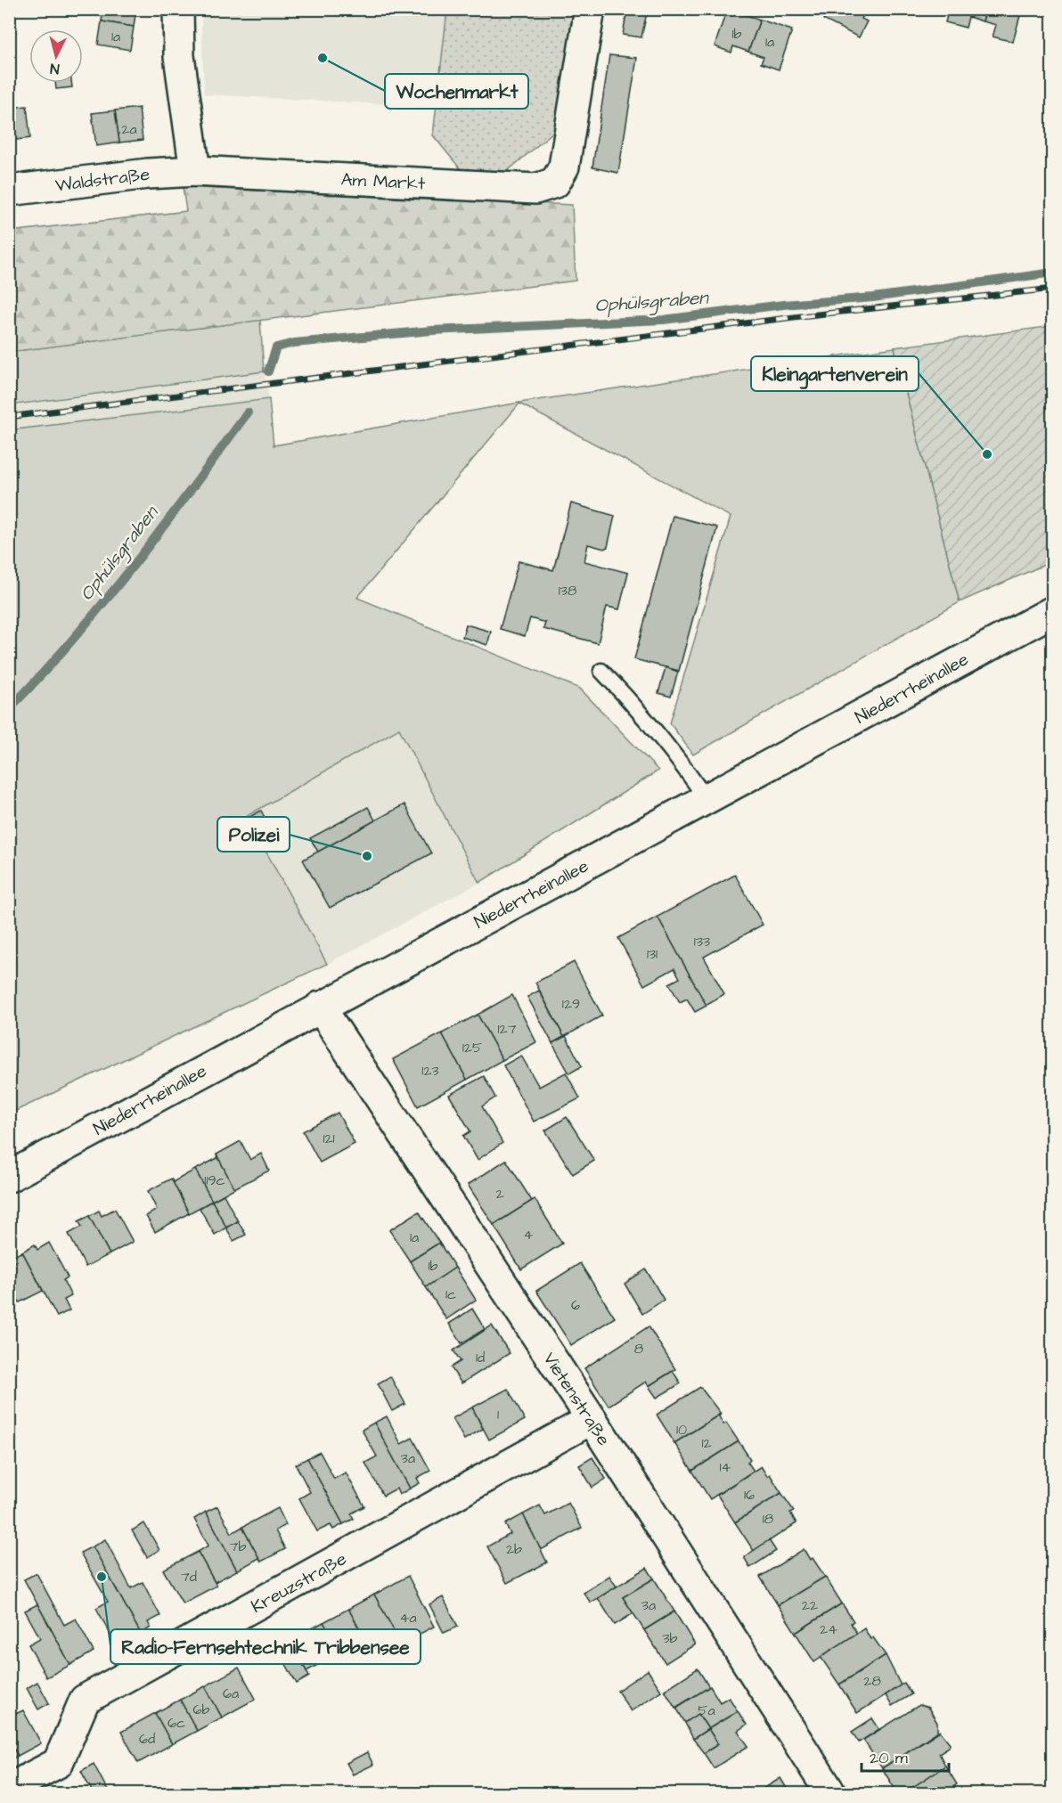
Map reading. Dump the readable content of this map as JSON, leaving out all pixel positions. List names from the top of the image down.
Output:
{
  "streets": {
    "street": [
      "Waldstraße",
      "Am Markt",
      "Niederrheinallee",
      "Vietenstraße",
      "Kreuzstraße"
    ]
  },
  "crossings": [
    ["Waldstraße", "Am Markt"],
    ["Niederrheinallee", "Vietenstraße"],
    ["Vietenstraße", "Kreuzstraße"]
  ],
  "water": ["Ophülsgraben"],
  "places": [
    "Wochenmarkt",
    "Kleingartenverein",
    "Polizei",
    "Radio-Fernsehtechnik Tribbensee"
  ],
  "house_numbers": [
    "1b",
    "1a",
    "1a",
    "2a",
    "138",
    "133",
    "131",
    "129",
    "127",
    "125",
    "123",
    "121",
    "119c",
    "2",
    "4",
    "1a",
    "1b",
    "1c",
    "6",
    "8",
    "1d",
    "1",
    "10",
    "12",
    "3a",
    "14",
    "16",
    "18",
    "7b",
    "2b",
    "7d",
    "3a",
    "22",
    "4a",
    "24",
    "3b",
    "28",
    "6a",
    "6b",
    "5a",
    "6c",
    "6d"
  ],
  "scale_bar": "20 m",
  "north": "bottom"
}
